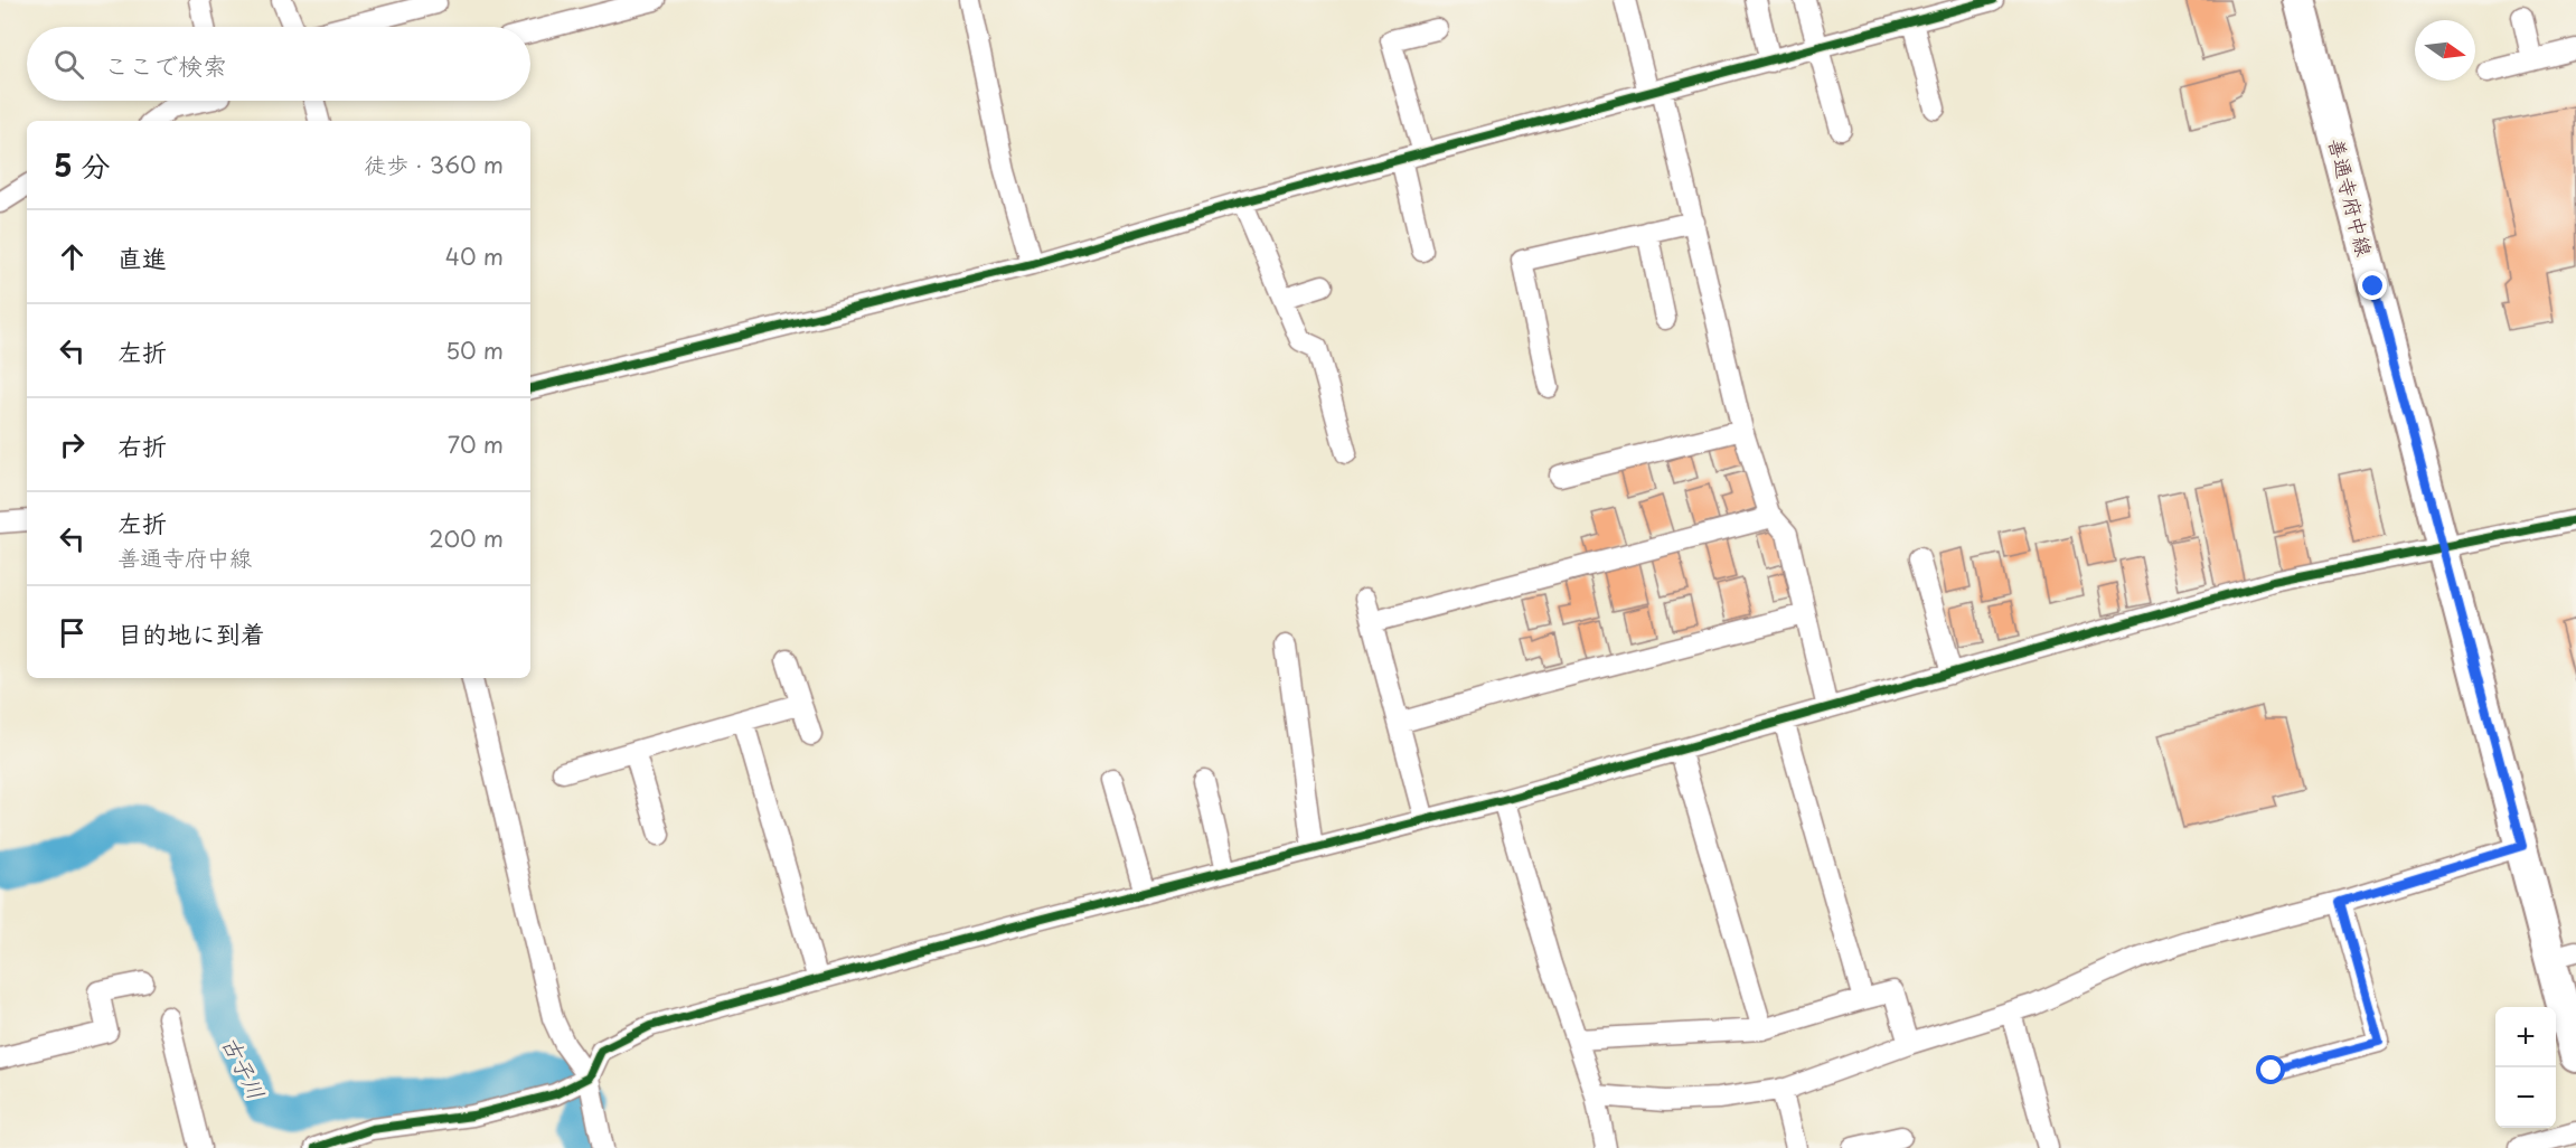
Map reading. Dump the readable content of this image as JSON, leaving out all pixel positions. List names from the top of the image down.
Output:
{
  "streets": {
    "main road": ["善通寺府中線"]
  },
  "water": ["古子川"],
  "north": "right",
  "page": {
    "search": "ここで検索",
    "heading": ["5 分", "徒歩 · 360 m"],
    "list": [
      ["直進", "40 m"],
      ["左折", "50 m"],
      ["右折", "70 m"],
      ["左折", "善通寺府中線", "200 m"],
      "目的地に到着"
    ],
    "map_buttons": ["+", "−"]
  }
}
